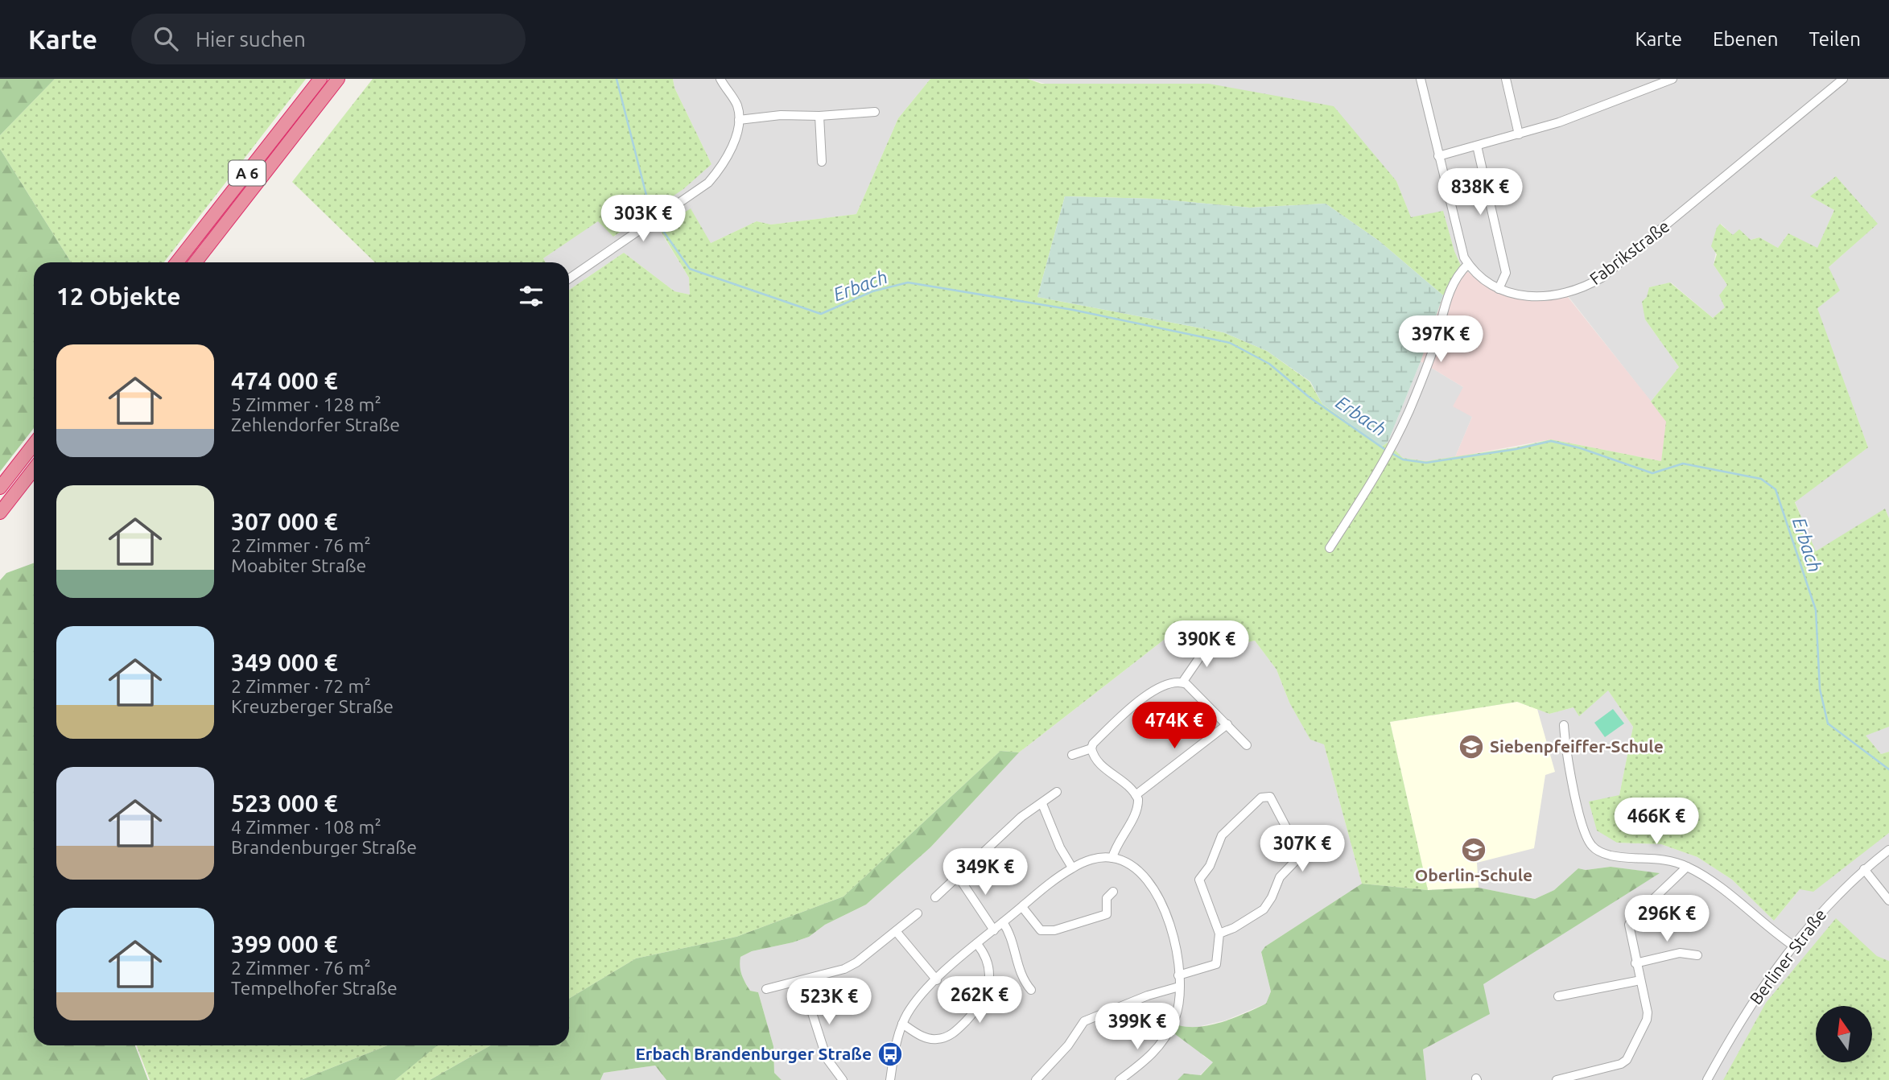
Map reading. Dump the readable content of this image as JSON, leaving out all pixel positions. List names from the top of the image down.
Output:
{
  "streets": {
    "highway": ["A 6"],
    "street": ["Fabrikstraße", "Berliner Straße"]
  },
  "water": ["Erbach"],
  "places": {
    "school or university": ["Siebenpfeiffer-Schule", "Oberlin-Schule"],
    "bus stop": ["Erbach Brandenburger Straße"]
  },
  "north": "top",
  "page": {
    "header": "Karte",
    "search": "Hier suchen",
    "nav": ["Karte", "Ebenen", "Teilen"],
    "price": [
      "838K €",
      "303K €",
      "397K €",
      "390K €",
      "474K €",
      "466K €",
      "307K €",
      "349K €",
      "296K €",
      "262K €",
      "523K €",
      "399K €"
    ],
    "heading": "12 Objekte",
    "list": [
      {
        "name": "474 000 €",
        "note": "5 Zimmer · 128 m² · Zehlendorfer Straße"
      },
      {
        "name": "307 000 €",
        "note": "2 Zimmer · 76 m² · Moabiter Straße"
      },
      {
        "name": "349 000 €",
        "note": "2 Zimmer · 72 m² · Kreuzberger Straße"
      },
      {
        "name": "523 000 €",
        "note": "4 Zimmer · 108 m² · Brandenburger Straße"
      },
      {
        "name": "399 000 €",
        "note": "2 Zimmer · 76 m² · Tempelhofer Straße"
      }
    ]
  }
}
